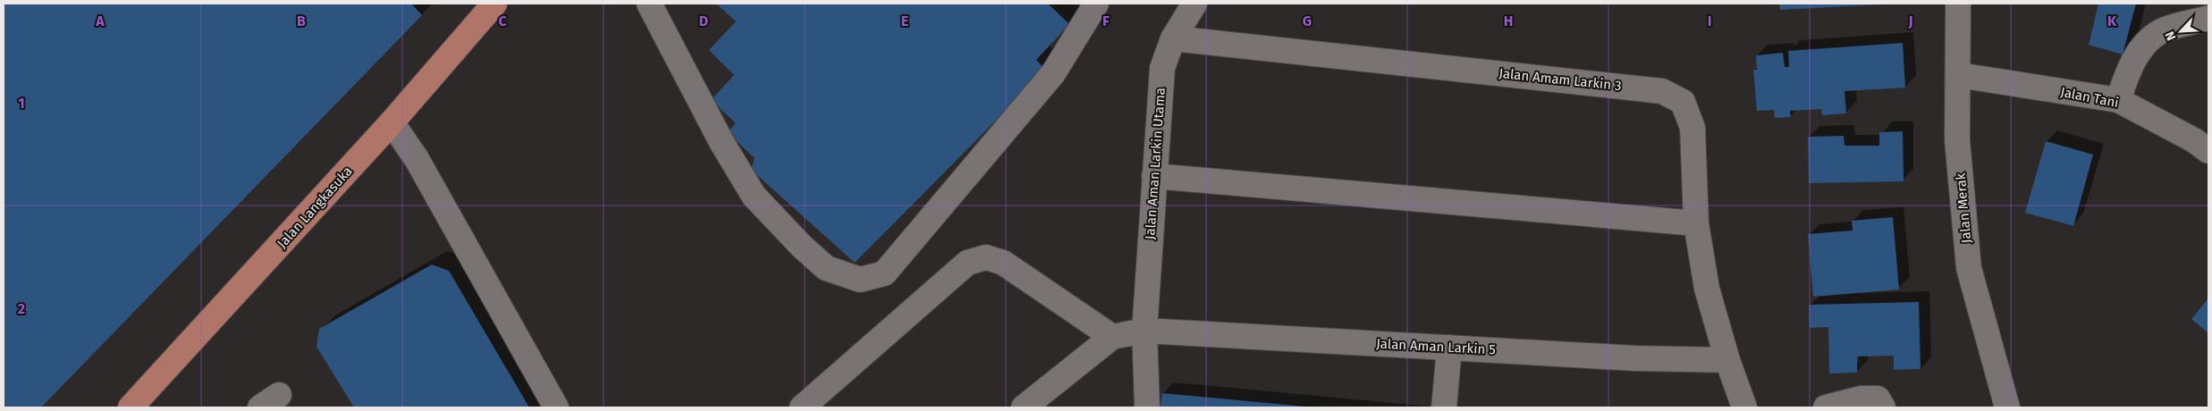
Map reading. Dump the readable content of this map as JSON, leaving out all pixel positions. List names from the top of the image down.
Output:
{
  "streets": {
    "main road": ["Jalan Langkasuka"],
    "street": [
      "Jalan Amam Larkin 3",
      "Jalan Tani",
      "Jalan Aman Larkin Utama",
      "Jalan Merak",
      "Jalan Aman Larkin 5"
    ]
  },
  "crossings": [
    ["Jalan Amam Larkin 3", "Jalan Aman Larkin Utama"],
    ["Jalan Amam Larkin 3", "Jalan Aman Larkin 5"],
    ["Jalan Tani", "Jalan Merak"],
    ["Jalan Aman Larkin Utama", "Jalan Aman Larkin 5"]
  ],
  "north": "bottom left",
  "grid": {
    "columns": [
      "A",
      "B",
      "C",
      "D",
      "E",
      "F",
      "G",
      "H",
      "I",
      "J",
      "K"
    ],
    "rows": ["1", "2"]
  }
}
